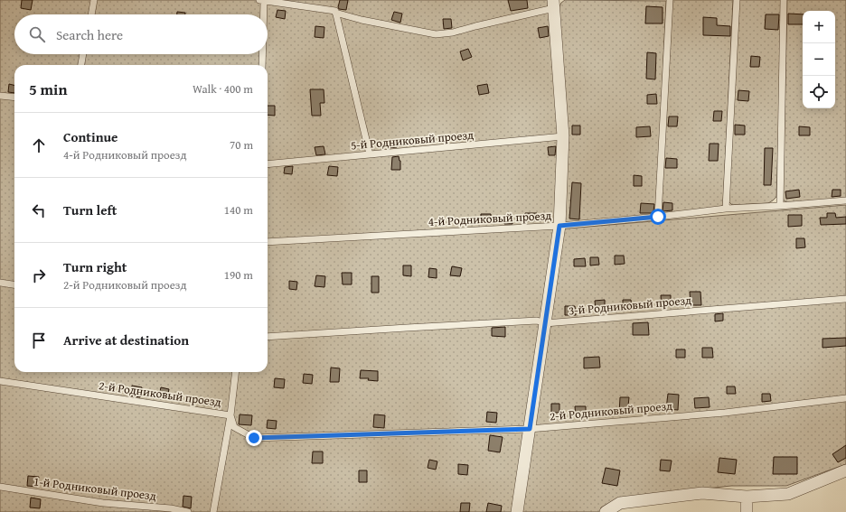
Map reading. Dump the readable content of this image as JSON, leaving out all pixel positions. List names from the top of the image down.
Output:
{
  "streets": {
    "lane": [
      "5-й Родниковый проезд",
      "4-й Родниковый проезд",
      "3-й Родниковый проезд",
      "2-й Родниковый проезд",
      "1-й Родниковый проезд"
    ]
  },
  "page": {
    "map_buttons": ["+", "−"],
    "search": "Search here",
    "heading": ["5 min", "Walk · 400 m"],
    "list": [
      ["Continue", "4-й Родниковый проезд", "70 m"],
      ["Turn left", "140 m"],
      ["Turn right", "2-й Родниковый проезд", "190 m"],
      "Arrive at destination"
    ]
  }
}
